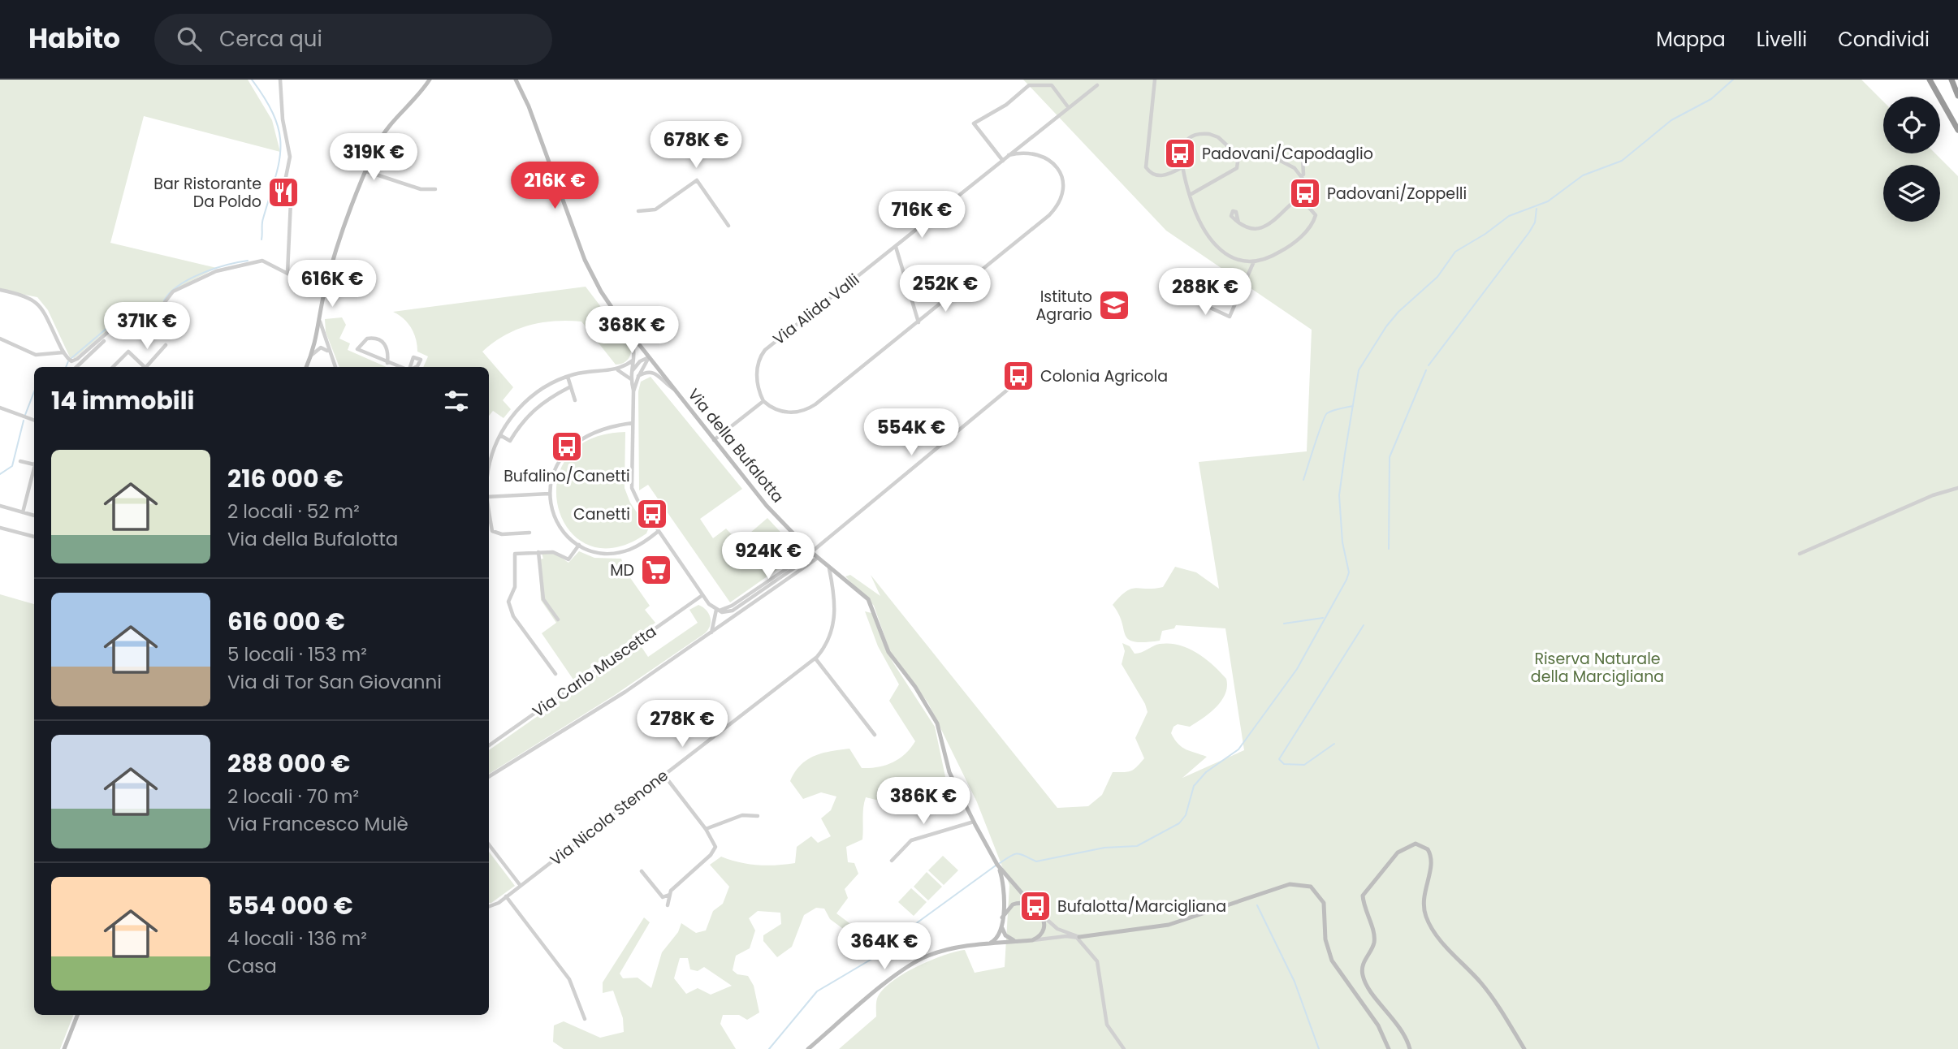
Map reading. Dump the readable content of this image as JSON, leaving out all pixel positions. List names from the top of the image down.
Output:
{
  "streets": {
    "street": [
      "Via Alida Valli",
      "Via della Bufalotta",
      "Via Carlo Muscetta",
      "Via Nicola Stenone"
    ]
  },
  "crossings": [
    ["Via della Bufalotta", "Via Nicola Stenone"]
  ],
  "parks": ["Riserva Naturale della Marcigliana"],
  "places": {
    "bus stop": [
      "Padovani/Capodaglio",
      "Padovani/Zoppelli",
      "Colonia Agricola",
      "Bufalino/Canetti",
      "Canetti",
      "Bufalotta/Marcigliana"
    ],
    "restaurant": ["Bar Ristorante Da Poldo"],
    "school or university": ["Istituto Agrario"],
    "supermarket": ["MD"]
  },
  "page": {
    "header": "Habito",
    "search": "Cerca qui",
    "nav": ["Mappa", "Livelli", "Condividi"],
    "price": [
      "678K €",
      "319K €",
      "216K €",
      "716K €",
      "616K €",
      "252K €",
      "288K €",
      "371K €",
      "368K €",
      "554K €",
      "924K €",
      "278K €",
      "386K €",
      "364K €"
    ],
    "heading": "14 immobili",
    "list": [
      {
        "name": "216 000 €",
        "note": "2 locali · 52 m² · Via della Bufalotta"
      },
      {
        "name": "616 000 €",
        "note": "5 locali · 153 m² · Via di Tor San Giovanni"
      },
      {
        "name": "288 000 €",
        "note": "2 locali · 70 m² · Via Francesco Mulè"
      },
      {
        "name": "554 000 €",
        "note": "4 locali · 136 m² · Casa"
      }
    ]
  }
}
